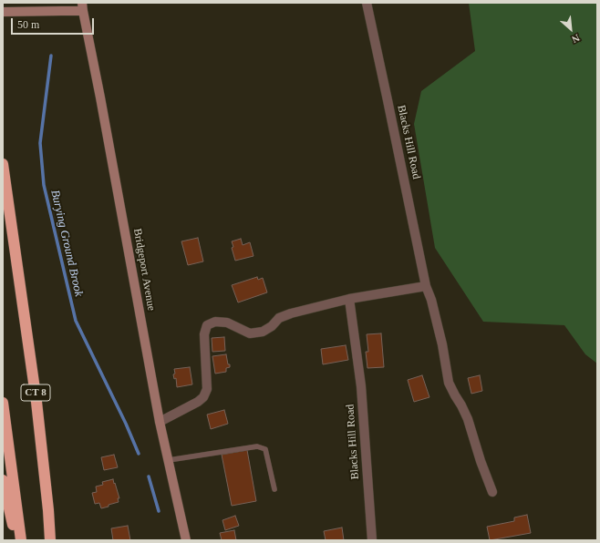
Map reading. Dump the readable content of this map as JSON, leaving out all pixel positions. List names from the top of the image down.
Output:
{
  "streets": {
    "highway": ["CT 8"],
    "main road": ["Bridgeport Avenue"],
    "street": ["Blacks Hill Road"]
  },
  "water": ["Burying Ground Brook"],
  "scale_bar": "50 m",
  "north": "bottom right"
}
